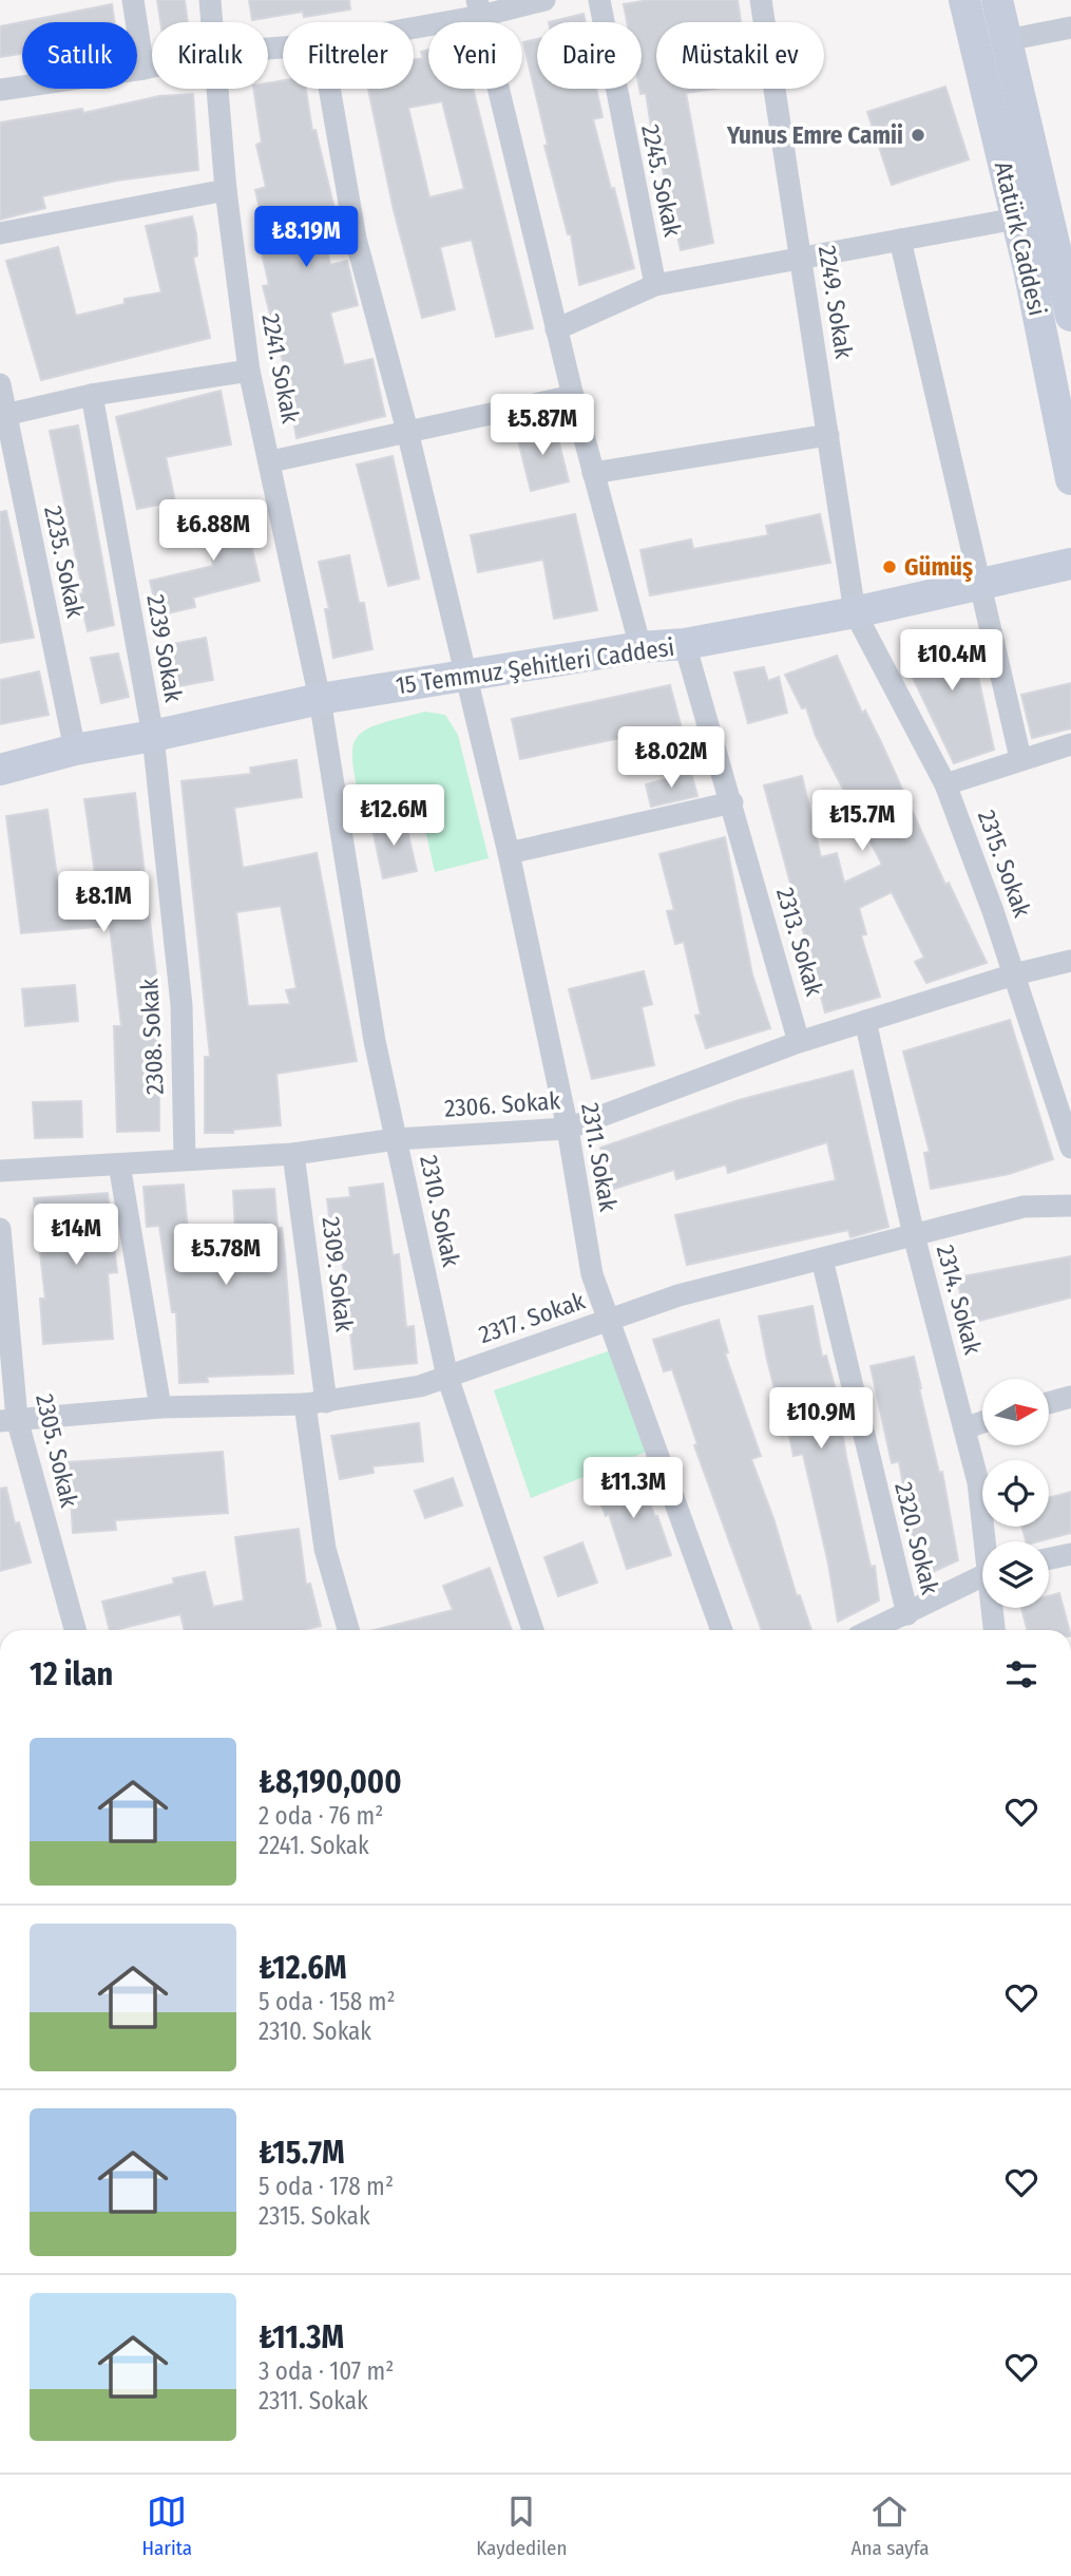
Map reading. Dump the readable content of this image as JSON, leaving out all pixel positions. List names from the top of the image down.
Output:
{
  "streets": {
    "main road": ["Atatürk Caddesi", "15 Temmuz Şehitleri Caddesi"],
    "street": [
      "2245. Sokak",
      "2249. Sokak",
      "2241. Sokak",
      "2235. Sokak",
      "2239 Sokak",
      "2315. Sokak",
      "2313. Sokak",
      "2308. Sokak",
      "2306. Sokak",
      "2311. Sokak",
      "2310. Sokak",
      "2309. Sokak",
      "2314. Sokak",
      "2317. Sokak",
      "2305. Sokak",
      "2320. Sokak"
    ]
  },
  "crossings": [
    ["2249. Sokak", "15 Temmuz Şehitleri Caddesi"],
    ["2249. Sokak", "2315. Sokak"],
    ["2241. Sokak", "15 Temmuz Şehitleri Caddesi"],
    ["2241. Sokak", "2310. Sokak"],
    ["2235. Sokak", "15 Temmuz Şehitleri Caddesi"],
    ["2239 Sokak", "15 Temmuz Şehitleri Caddesi"],
    ["2239 Sokak", "2308. Sokak"],
    ["15 Temmuz Şehitleri Caddesi", "2315. Sokak"],
    ["15 Temmuz Şehitleri Caddesi", "2313. Sokak"],
    ["15 Temmuz Şehitleri Caddesi", "2308. Sokak"],
    ["15 Temmuz Şehitleri Caddesi", "2311. Sokak"],
    ["15 Temmuz Şehitleri Caddesi", "2310. Sokak"],
    ["2315. Sokak", "2306. Sokak"],
    ["2313. Sokak", "2306. Sokak"],
    ["2308. Sokak", "2306. Sokak"],
    ["2306. Sokak", "2311. Sokak"],
    ["2306. Sokak", "2310. Sokak"],
    ["2306. Sokak", "2309. Sokak"],
    ["2306. Sokak", "2314. Sokak"],
    ["2311. Sokak", "2317. Sokak"],
    ["2310. Sokak", "2317. Sokak"],
    ["2309. Sokak", "2317. Sokak"],
    ["2314. Sokak", "2317. Sokak"],
    ["2317. Sokak", "2305. Sokak"],
    ["2317. Sokak", "2320. Sokak"]
  ],
  "places": ["Yunus Emre Camii", "Gümüş"],
  "north": "right",
  "page": {
    "chip": [
      "Satılık",
      "Kiralık",
      "Filtreler",
      "Yeni",
      "Daire",
      "Müstakil ev"
    ],
    "price": [
      "₺8.19M",
      "₺5.87M",
      "₺6.88M",
      "₺10.4M",
      "₺8.02M",
      "₺12.6M",
      "₺15.7M",
      "₺8.1M",
      "₺14M",
      "₺5.78M",
      "₺10.9M",
      "₺11.3M"
    ],
    "heading": "12 ilan",
    "list": [
      {
        "name": "₺8,190,000",
        "note": "2 oda · 76 m² · 2241. Sokak"
      },
      {
        "name": "₺12.6M",
        "note": "5 oda · 158 m² · 2310. Sokak"
      },
      {
        "name": "₺15.7M",
        "note": "5 oda · 178 m² · 2315. Sokak"
      },
      {
        "name": "₺11.3M",
        "note": "3 oda · 107 m² · 2311. Sokak"
      }
    ],
    "tabs": ["Harita", "Kaydedilen", "Ana sayfa"]
  }
}
